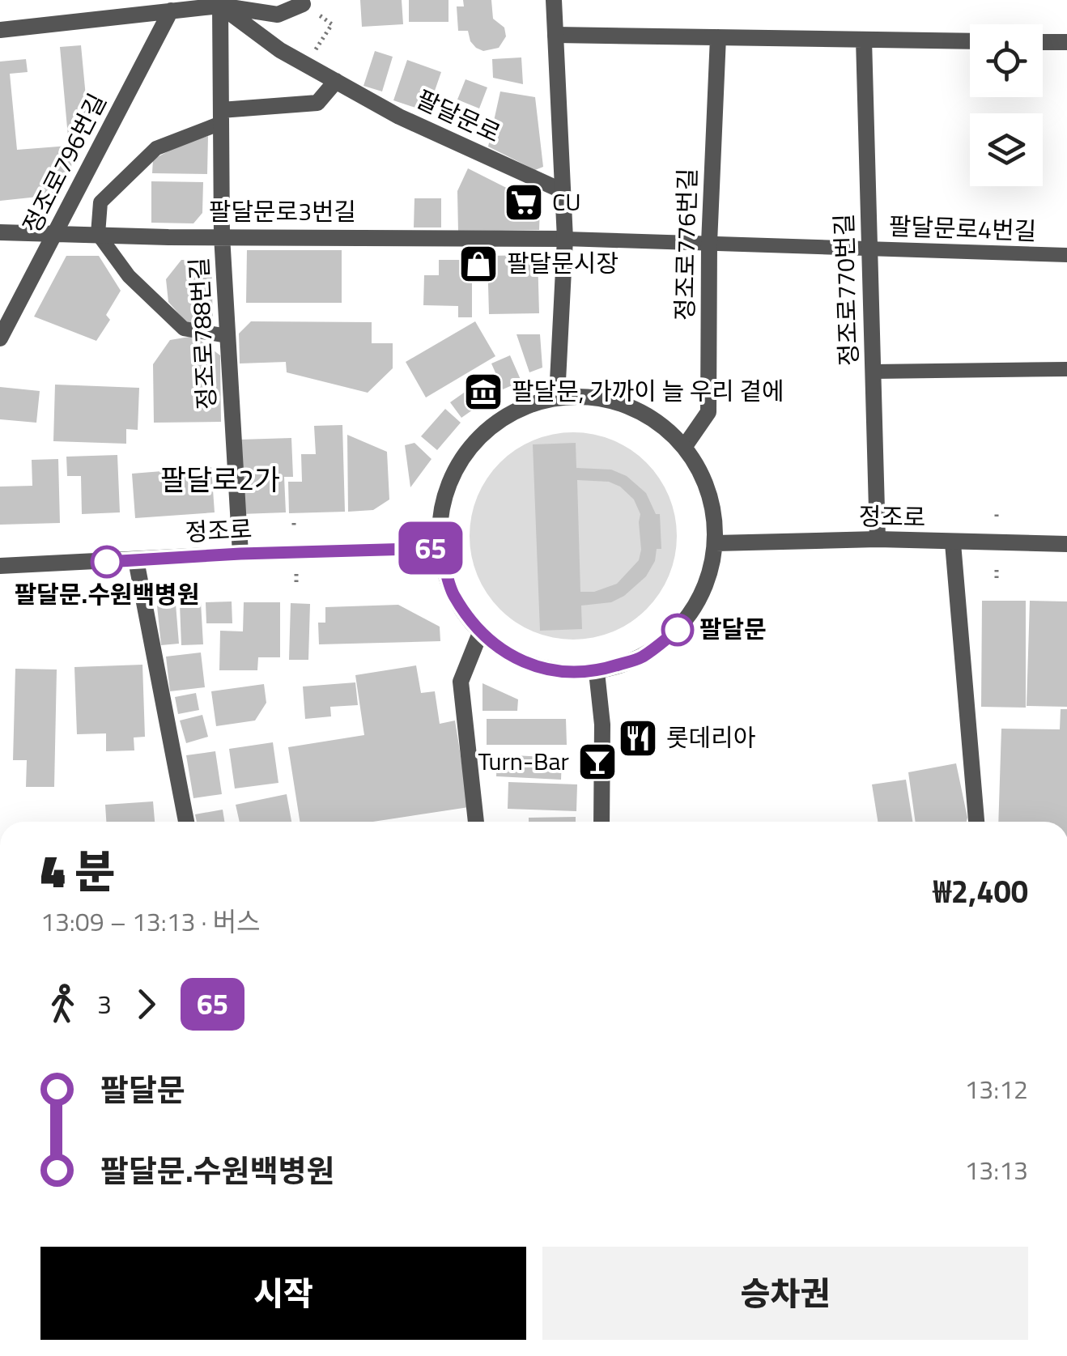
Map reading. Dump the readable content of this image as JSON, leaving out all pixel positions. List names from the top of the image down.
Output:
{
  "streets": {
    "street": [
      "팔달문로",
      "정조로796번길",
      "팔달문로3번길",
      "정조로776번길",
      "정조로770번길",
      "정조로788번길",
      "정조로"
    ],
    "lane": ["팔달문로4번길"]
  },
  "crossings": [
    ["팔달문로", "정조로788번길"],
    ["정조로796번길", "팔달문로3번길"],
    ["팔달문로3번길", "팔달문로4번길"],
    ["팔달문로3번길", "정조로788번길"],
    ["팔달문로4번길", "정조로776번길"],
    ["팔달문로4번길", "정조로770번길"],
    ["정조로776번길", "정조로"],
    ["정조로770번길", "정조로"],
    ["정조로788번길", "정조로"]
  ],
  "districts": ["팔달로2가"],
  "places": {
    "supermarket": ["CU"],
    "shop": ["팔달문시장"],
    "museum": ["팔달문, 가까이 늘 우리 곁에"],
    "other": ["팔달문.수원백병원", "팔달문"],
    "restaurant": ["롯데리아"],
    "bar": ["Turn-Bar"]
  },
  "lines": ["bus line 65"],
  "page": {
    "on_map": "65",
    "heading": ["4 분", "13:09 – 13:13 · 버스", "₩2,400"],
    "legs": ["3", "65"],
    "list": [
      {
        "name": "팔달문",
        "value": "13:12"
      },
      {
        "name": "팔달문.수원백병원",
        "value": "13:13"
      }
    ],
    "buttons": ["시작", "승차권"]
  }
}
